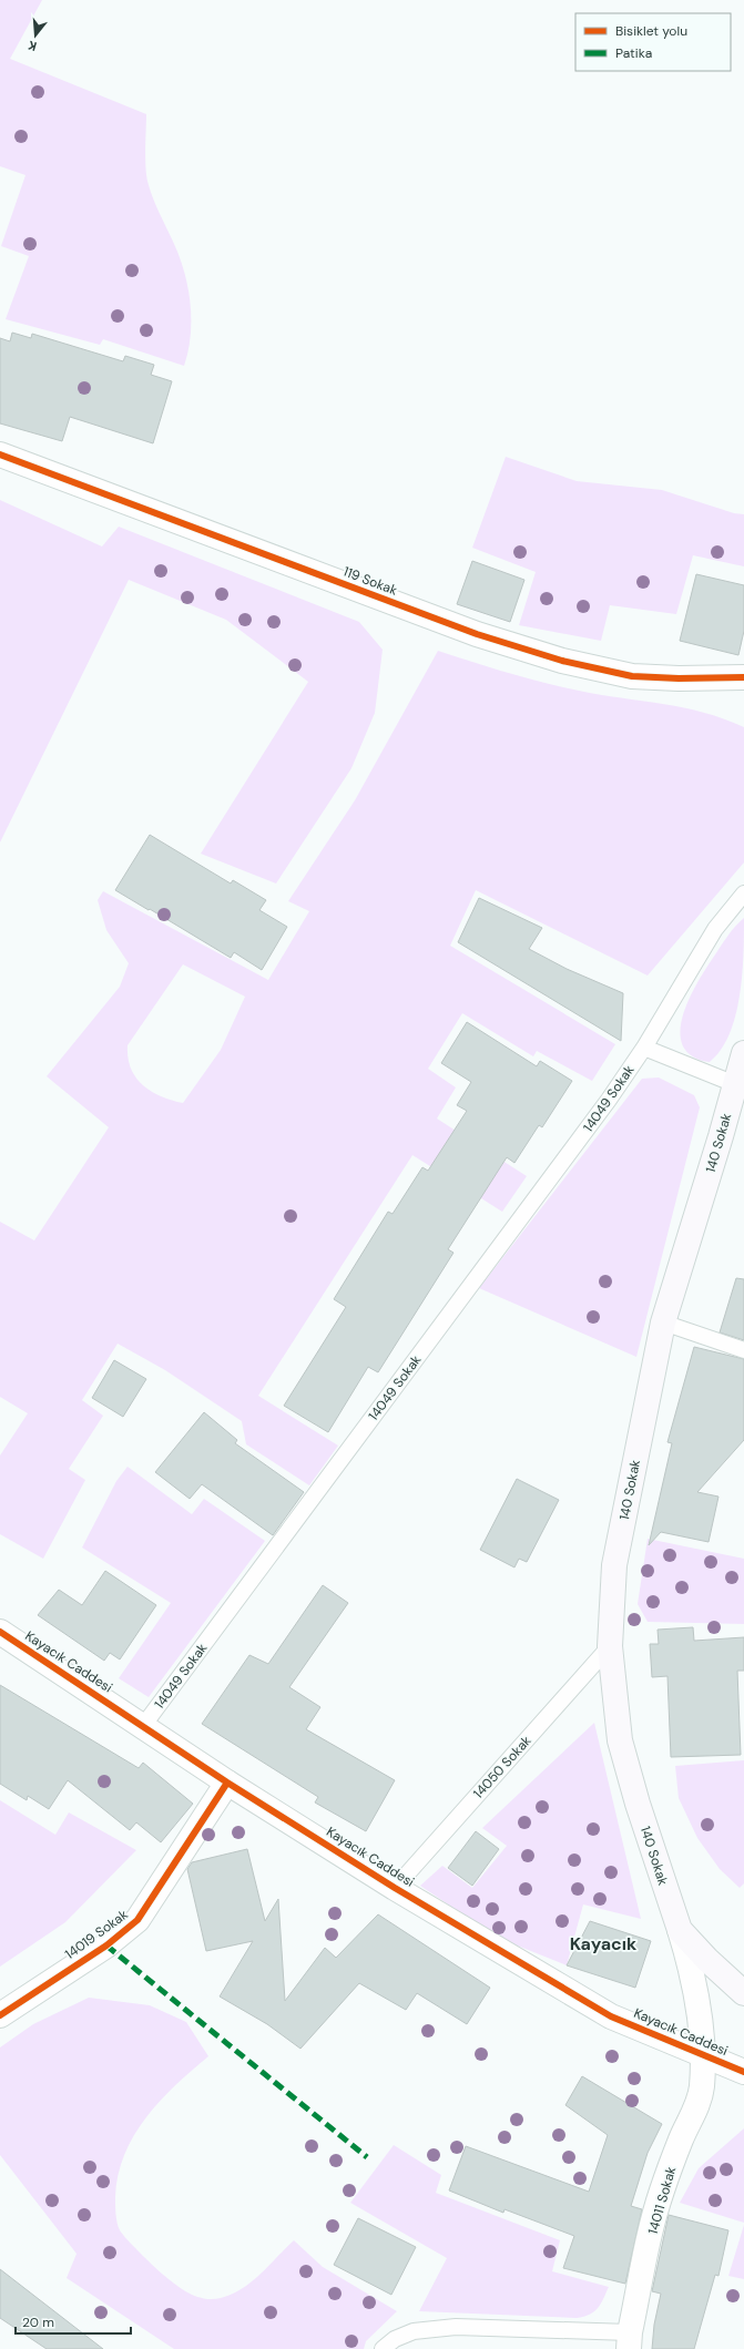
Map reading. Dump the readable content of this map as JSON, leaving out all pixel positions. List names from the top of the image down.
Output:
{
  "streets": {
    "main road": ["140 Sokak"],
    "street": [
      "119 Sokak",
      "Kayacık Caddesi",
      "14019 Sokak",
      "14011 Sokak"
    ],
    "lane": ["14049 Sokak", "14050 Sokak"]
  },
  "crossings": [
    ["14049 Sokak", "Kayacık Caddesi"],
    ["140 Sokak", "Kayacık Caddesi"],
    ["140 Sokak", "14050 Sokak"],
    ["140 Sokak", "14011 Sokak"],
    ["Kayacık Caddesi", "14050 Sokak"],
    ["Kayacık Caddesi", "14019 Sokak"],
    ["Kayacık Caddesi", "14011 Sokak"]
  ],
  "districts": ["Kayacık"],
  "legend": ["Bisiklet yolu", "Patika"],
  "scale_bar": "20 m",
  "north": "bottom"
}
